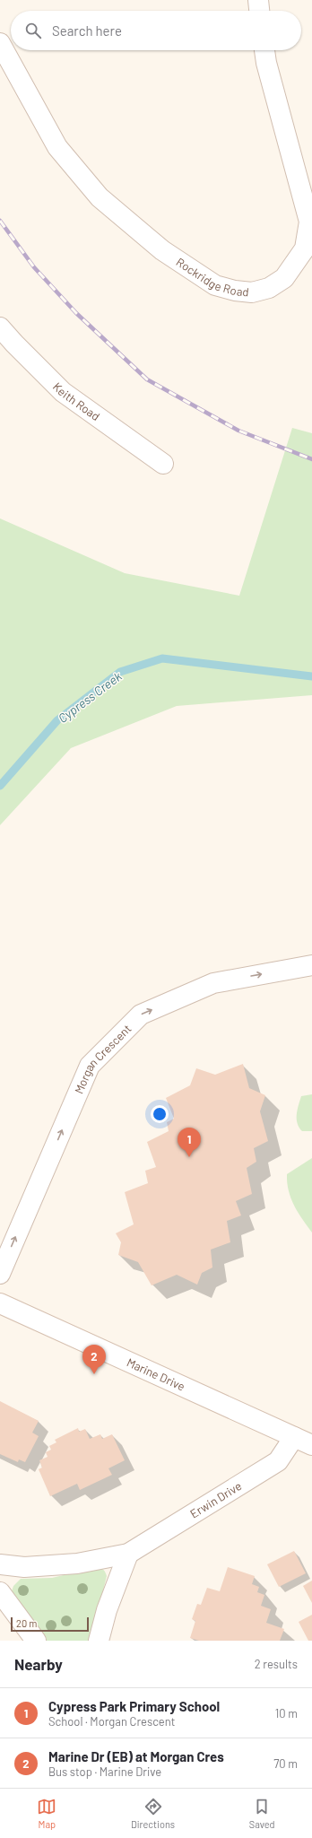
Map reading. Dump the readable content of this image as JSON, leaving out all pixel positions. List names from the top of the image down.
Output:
{
  "streets": {
    "street": [
      "Rockridge Road",
      "Keith Road",
      "Morgan Crescent",
      "Marine Drive",
      "Erwin Drive"
    ]
  },
  "crossings": [
    ["Marine Drive", "Erwin Drive"]
  ],
  "one_way": ["Morgan Crescent"],
  "water": ["Cypress Creek"],
  "scale_bar": "20 m",
  "page": {
    "search": "Search here",
    "pins": ["1", "2"],
    "scale": "20 m",
    "heading": ["Nearby", "2 results"],
    "list": [
      {
        "mark": "1",
        "name": "Cypress Park Primary School",
        "note": "School · Morgan Crescent",
        "value": "10 m"
      },
      {
        "mark": "2",
        "name": "Marine Dr (EB) at Morgan Cres",
        "note": "Bus stop · Marine Drive",
        "value": "70 m"
      }
    ],
    "nav": ["Map", "Directions", "Saved"]
  }
}
